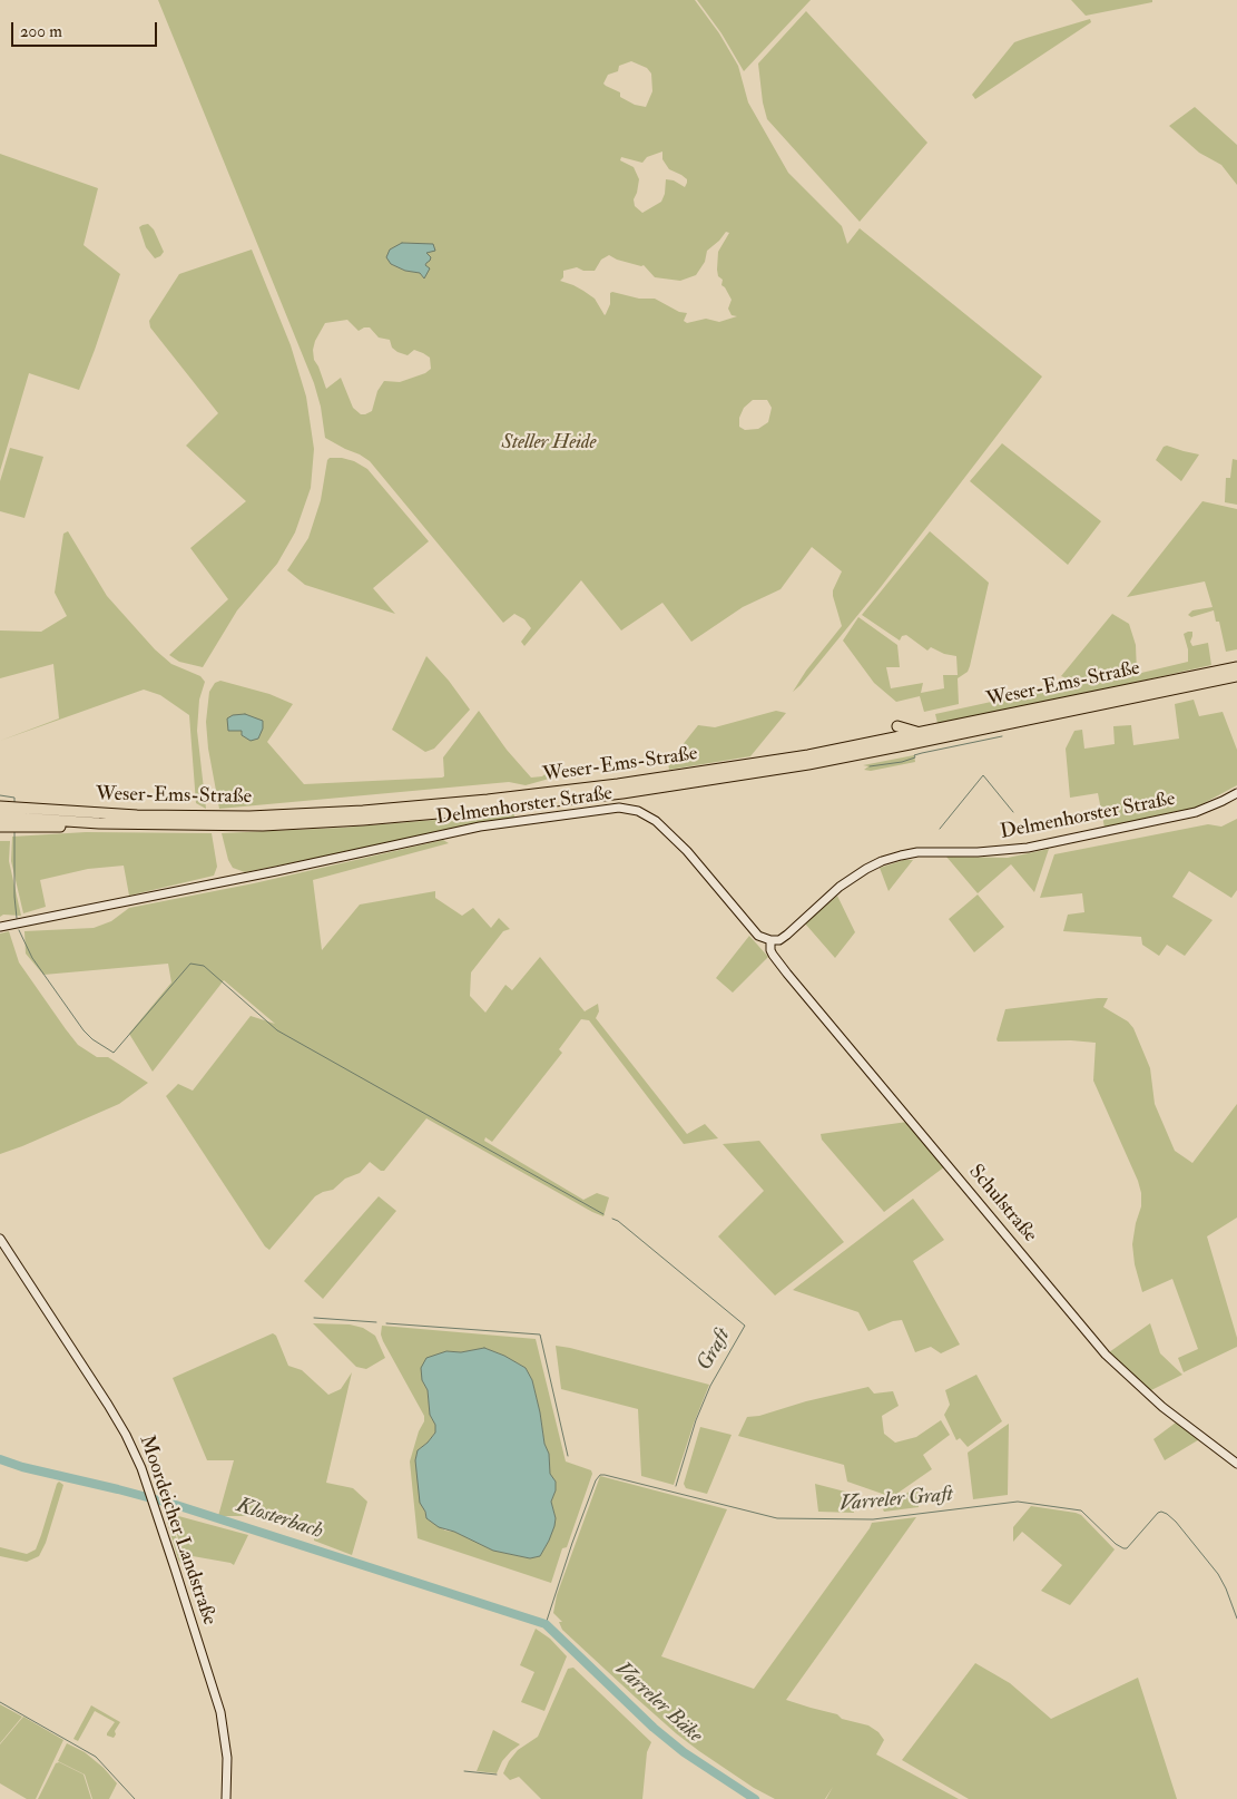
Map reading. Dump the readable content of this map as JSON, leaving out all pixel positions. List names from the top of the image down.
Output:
{
  "streets": {
    "highway": ["Weser-Ems-Straße"],
    "street": ["Delmenhorster Straße", "Schulstraße", "Moordeicher Landstraße"]
  },
  "crossings": [
    ["Delmenhorster Straße", "Schulstraße"]
  ],
  "water": [
    "Graft",
    "Varreler Graft",
    "Klosterbach",
    "Varreler Bäke"
  ],
  "parks": ["Steller Heide"],
  "scale_bar": "200 m"
}
